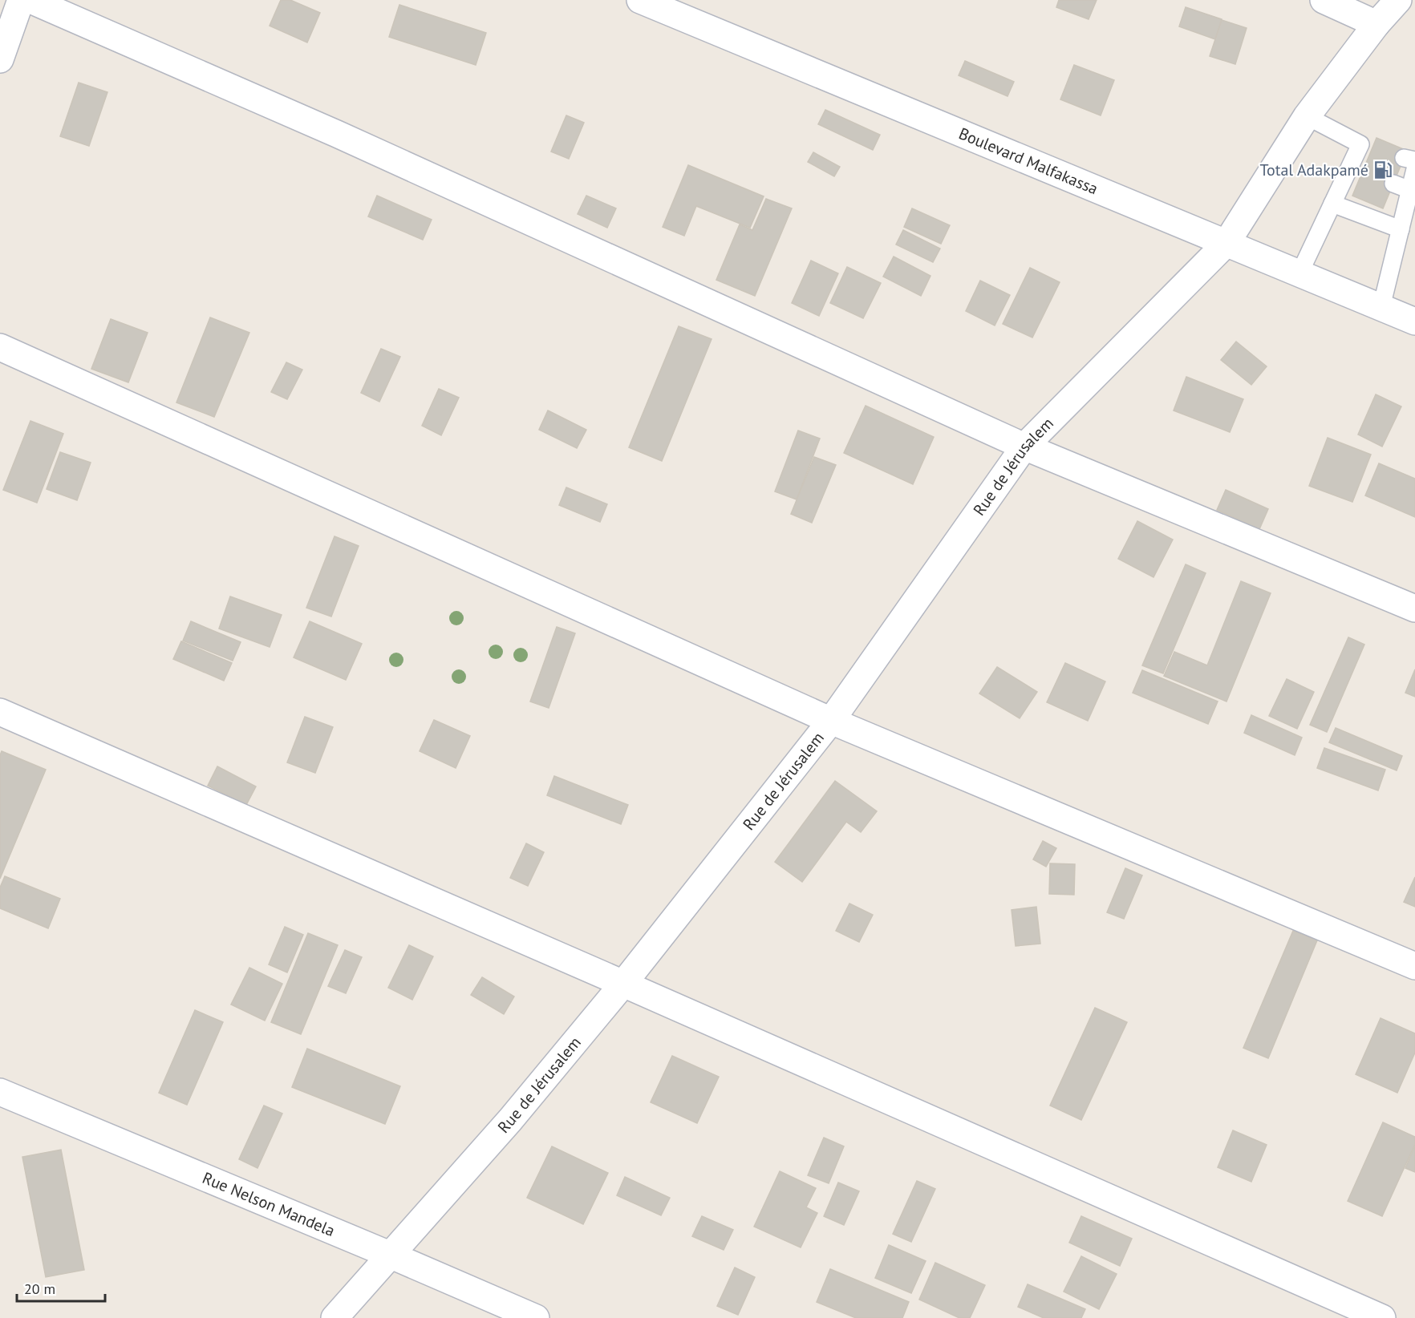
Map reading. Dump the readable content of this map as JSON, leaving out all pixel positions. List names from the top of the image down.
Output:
{
  "streets": {
    "street": ["Boulevard Malfakassa", "Rue de Jérusalem", "Rue Nelson Mandela"]
  },
  "crossings": [
    ["Boulevard Malfakassa", "Rue de Jérusalem"],
    ["Rue de Jérusalem", "Rue Nelson Mandela"]
  ],
  "places": {
    "fuel station": ["Total Adakpamé"]
  },
  "scale_bar": "20 m"
}
